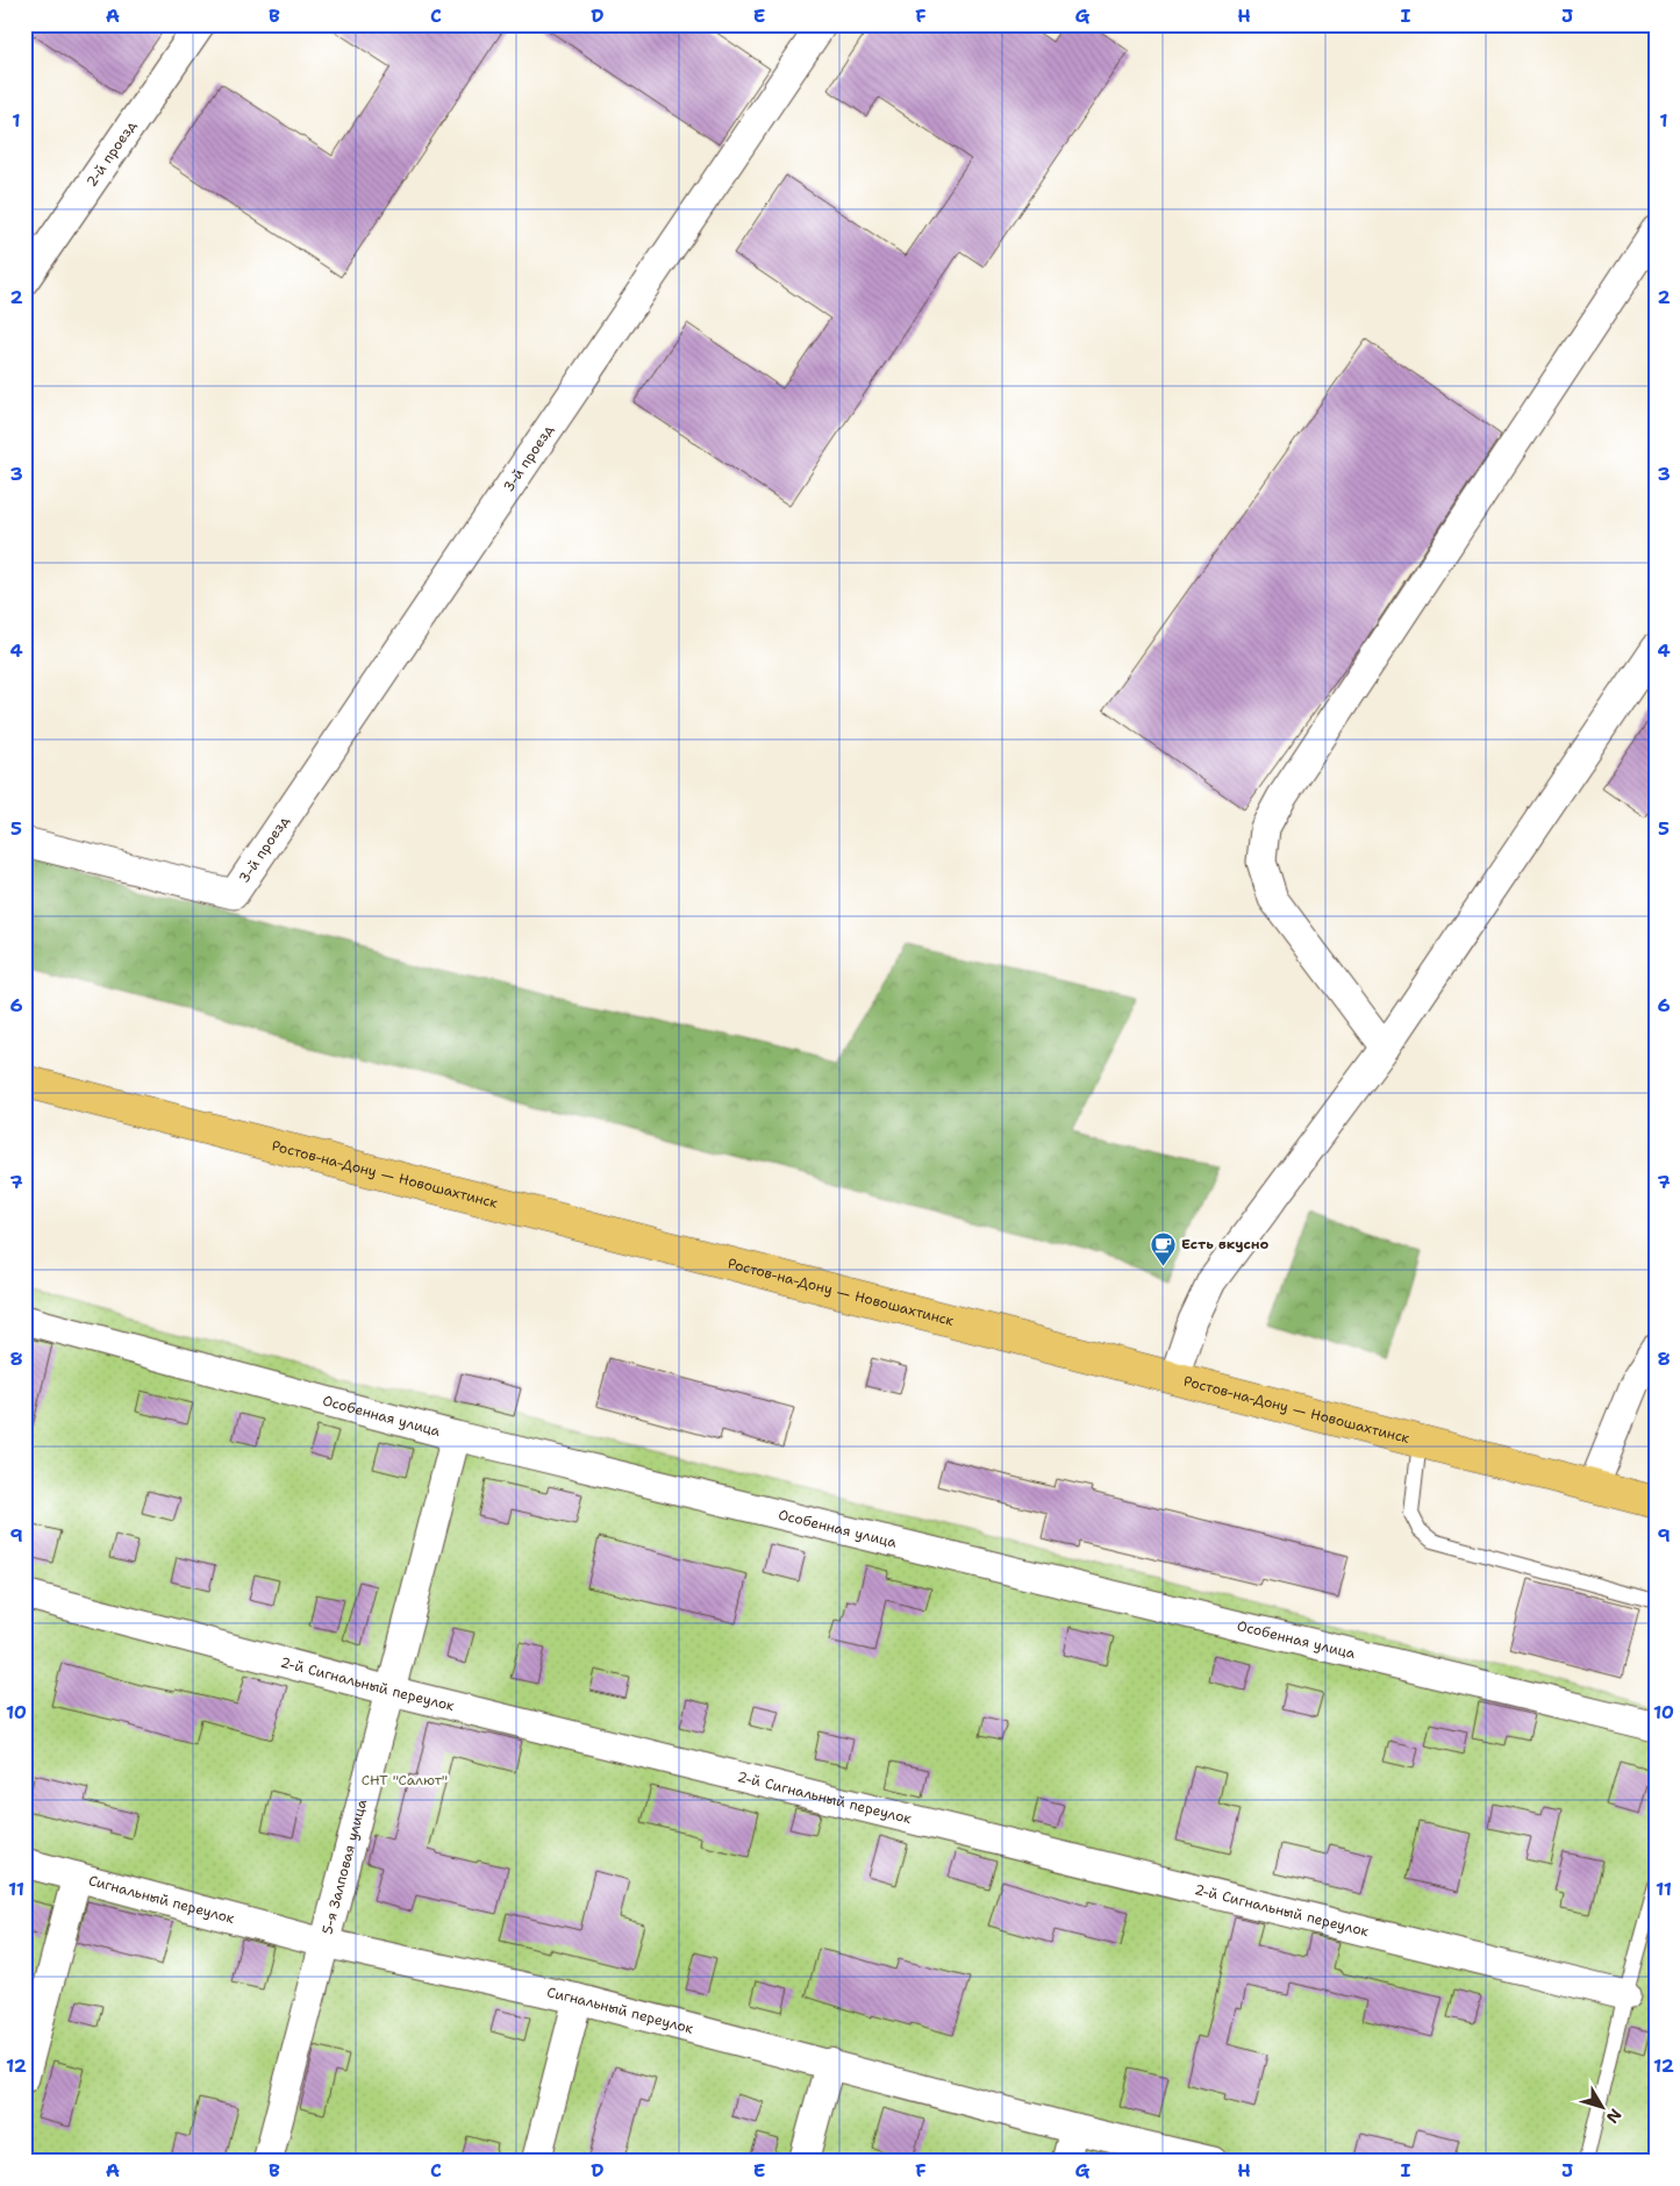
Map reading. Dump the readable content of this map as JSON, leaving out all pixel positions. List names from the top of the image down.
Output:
{
  "streets": {
    "main road": ["Ростов-на-Дону — Новошахтинск"],
    "street": [
      "2-й проезд",
      "3-й проезд",
      "Особенная улица",
      "2-й Сигнальный переулок",
      "5-я Залповая улица",
      "Сигнальный переулок"
    ]
  },
  "crossings": [
    ["Особенная улица", "5-я Залповая улица"],
    ["2-й Сигнальный переулок", "5-я Залповая улица"],
    ["5-я Залповая улица", "Сигнальный переулок"]
  ],
  "parks": ["СНТ \"Салют\""],
  "places": {
    "cafe": ["Есть вкусно"]
  },
  "north": "bottom right",
  "grid": {
    "columns": [
      "A",
      "B",
      "C",
      "D",
      "E",
      "F",
      "G",
      "H",
      "I",
      "J"
    ],
    "rows": [
      "1",
      "2",
      "3",
      "4",
      "5",
      "6",
      "7",
      "8",
      "9",
      "10",
      "11",
      "12"
    ]
  }
}
